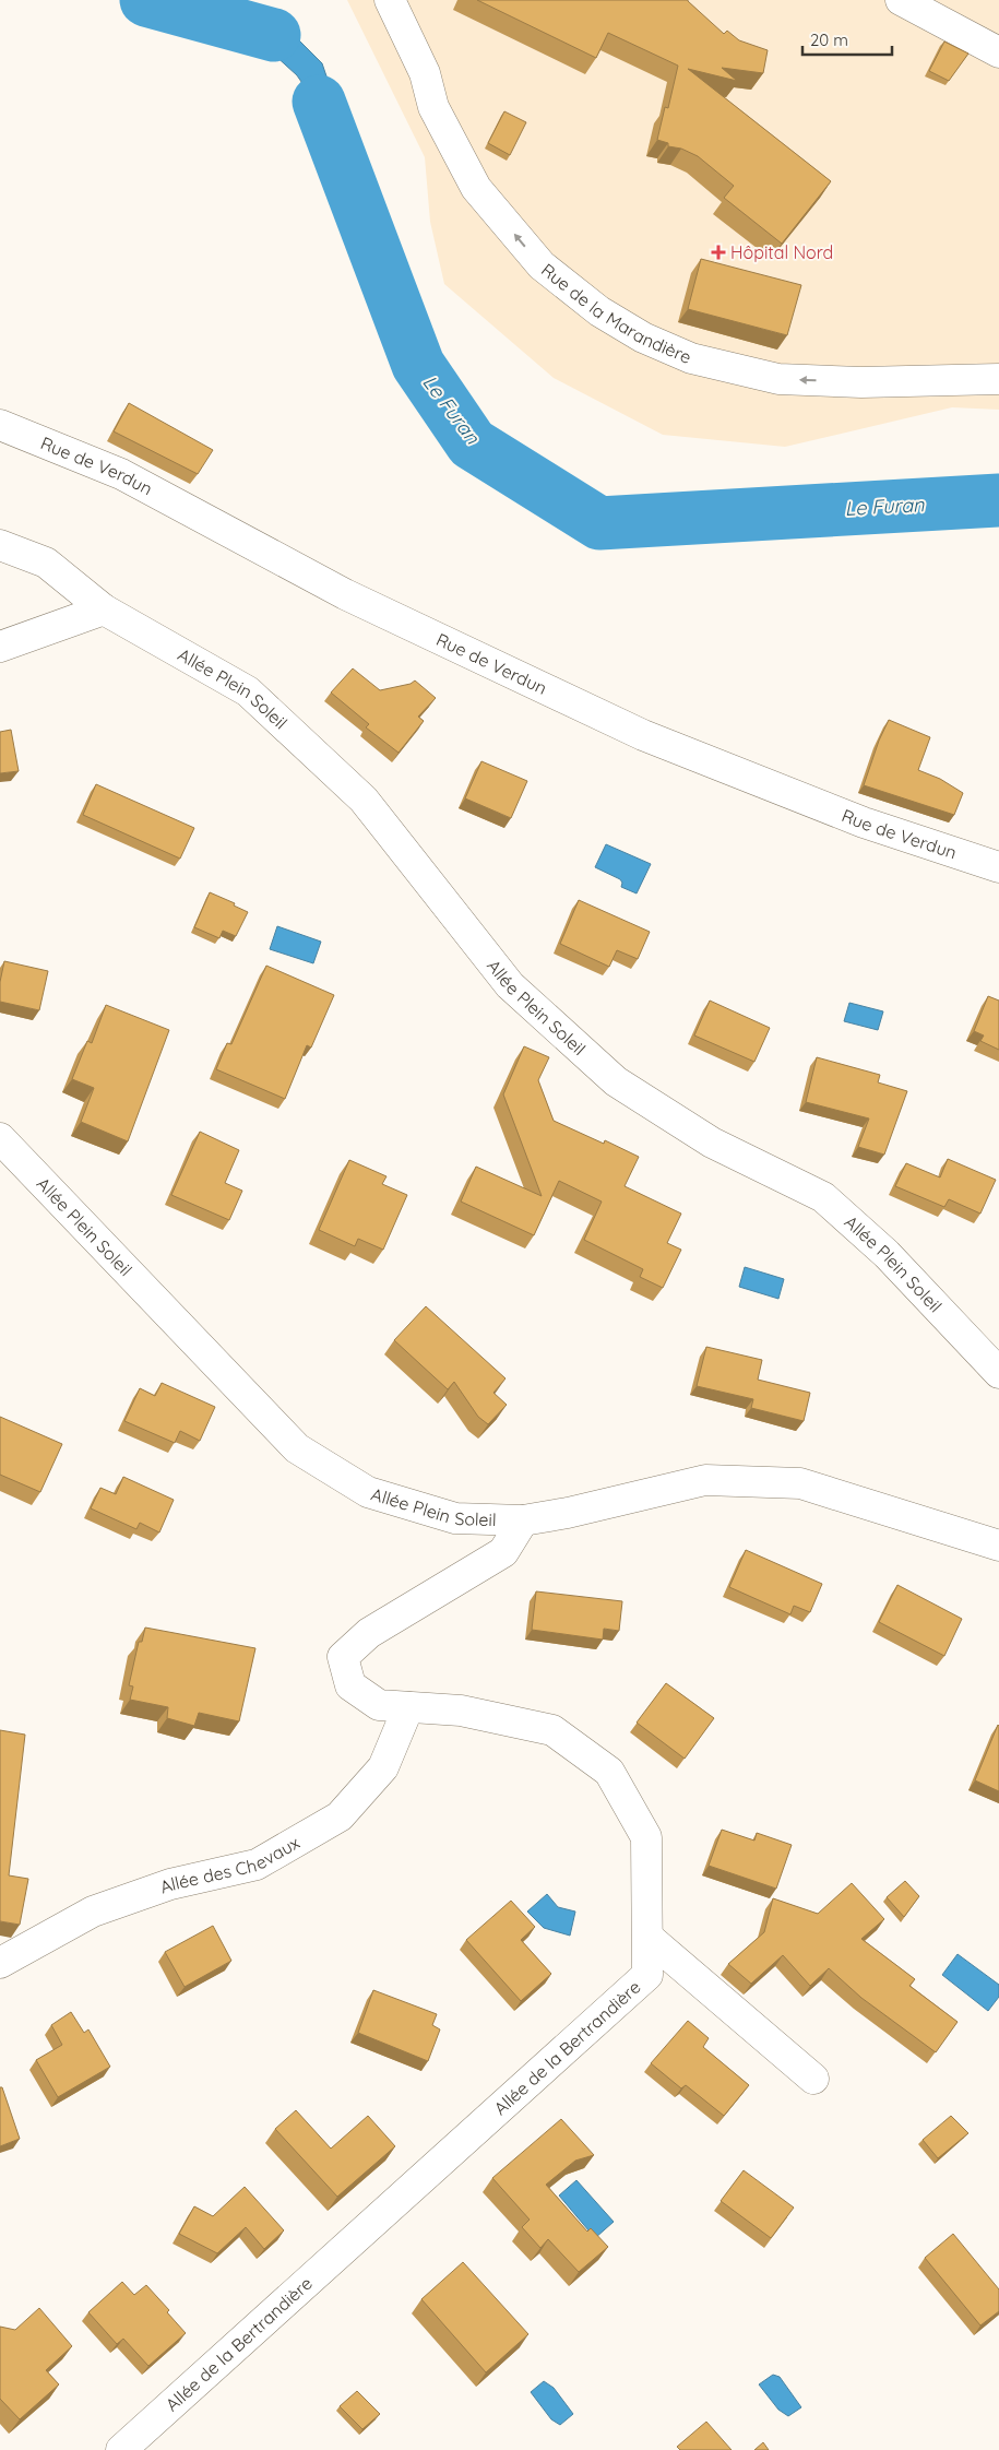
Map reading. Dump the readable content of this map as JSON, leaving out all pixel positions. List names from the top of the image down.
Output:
{
  "streets": {
    "street": [
      "Rue de la Marandière",
      "Rue de Verdun",
      "Allée Plein Soleil",
      "Allée des Chevaux",
      "Allée de la Bertrandière"
    ]
  },
  "crossings": [
    ["Allée Plein Soleil", "Allée de la Bertrandière"],
    ["Allée des Chevaux", "Allée de la Bertrandière"]
  ],
  "one_way": ["Rue de la Marandière"],
  "water": ["Le Furan"],
  "places": {
    "health": ["Hôpital Nord"]
  },
  "scale_bar": "20 m"
}
